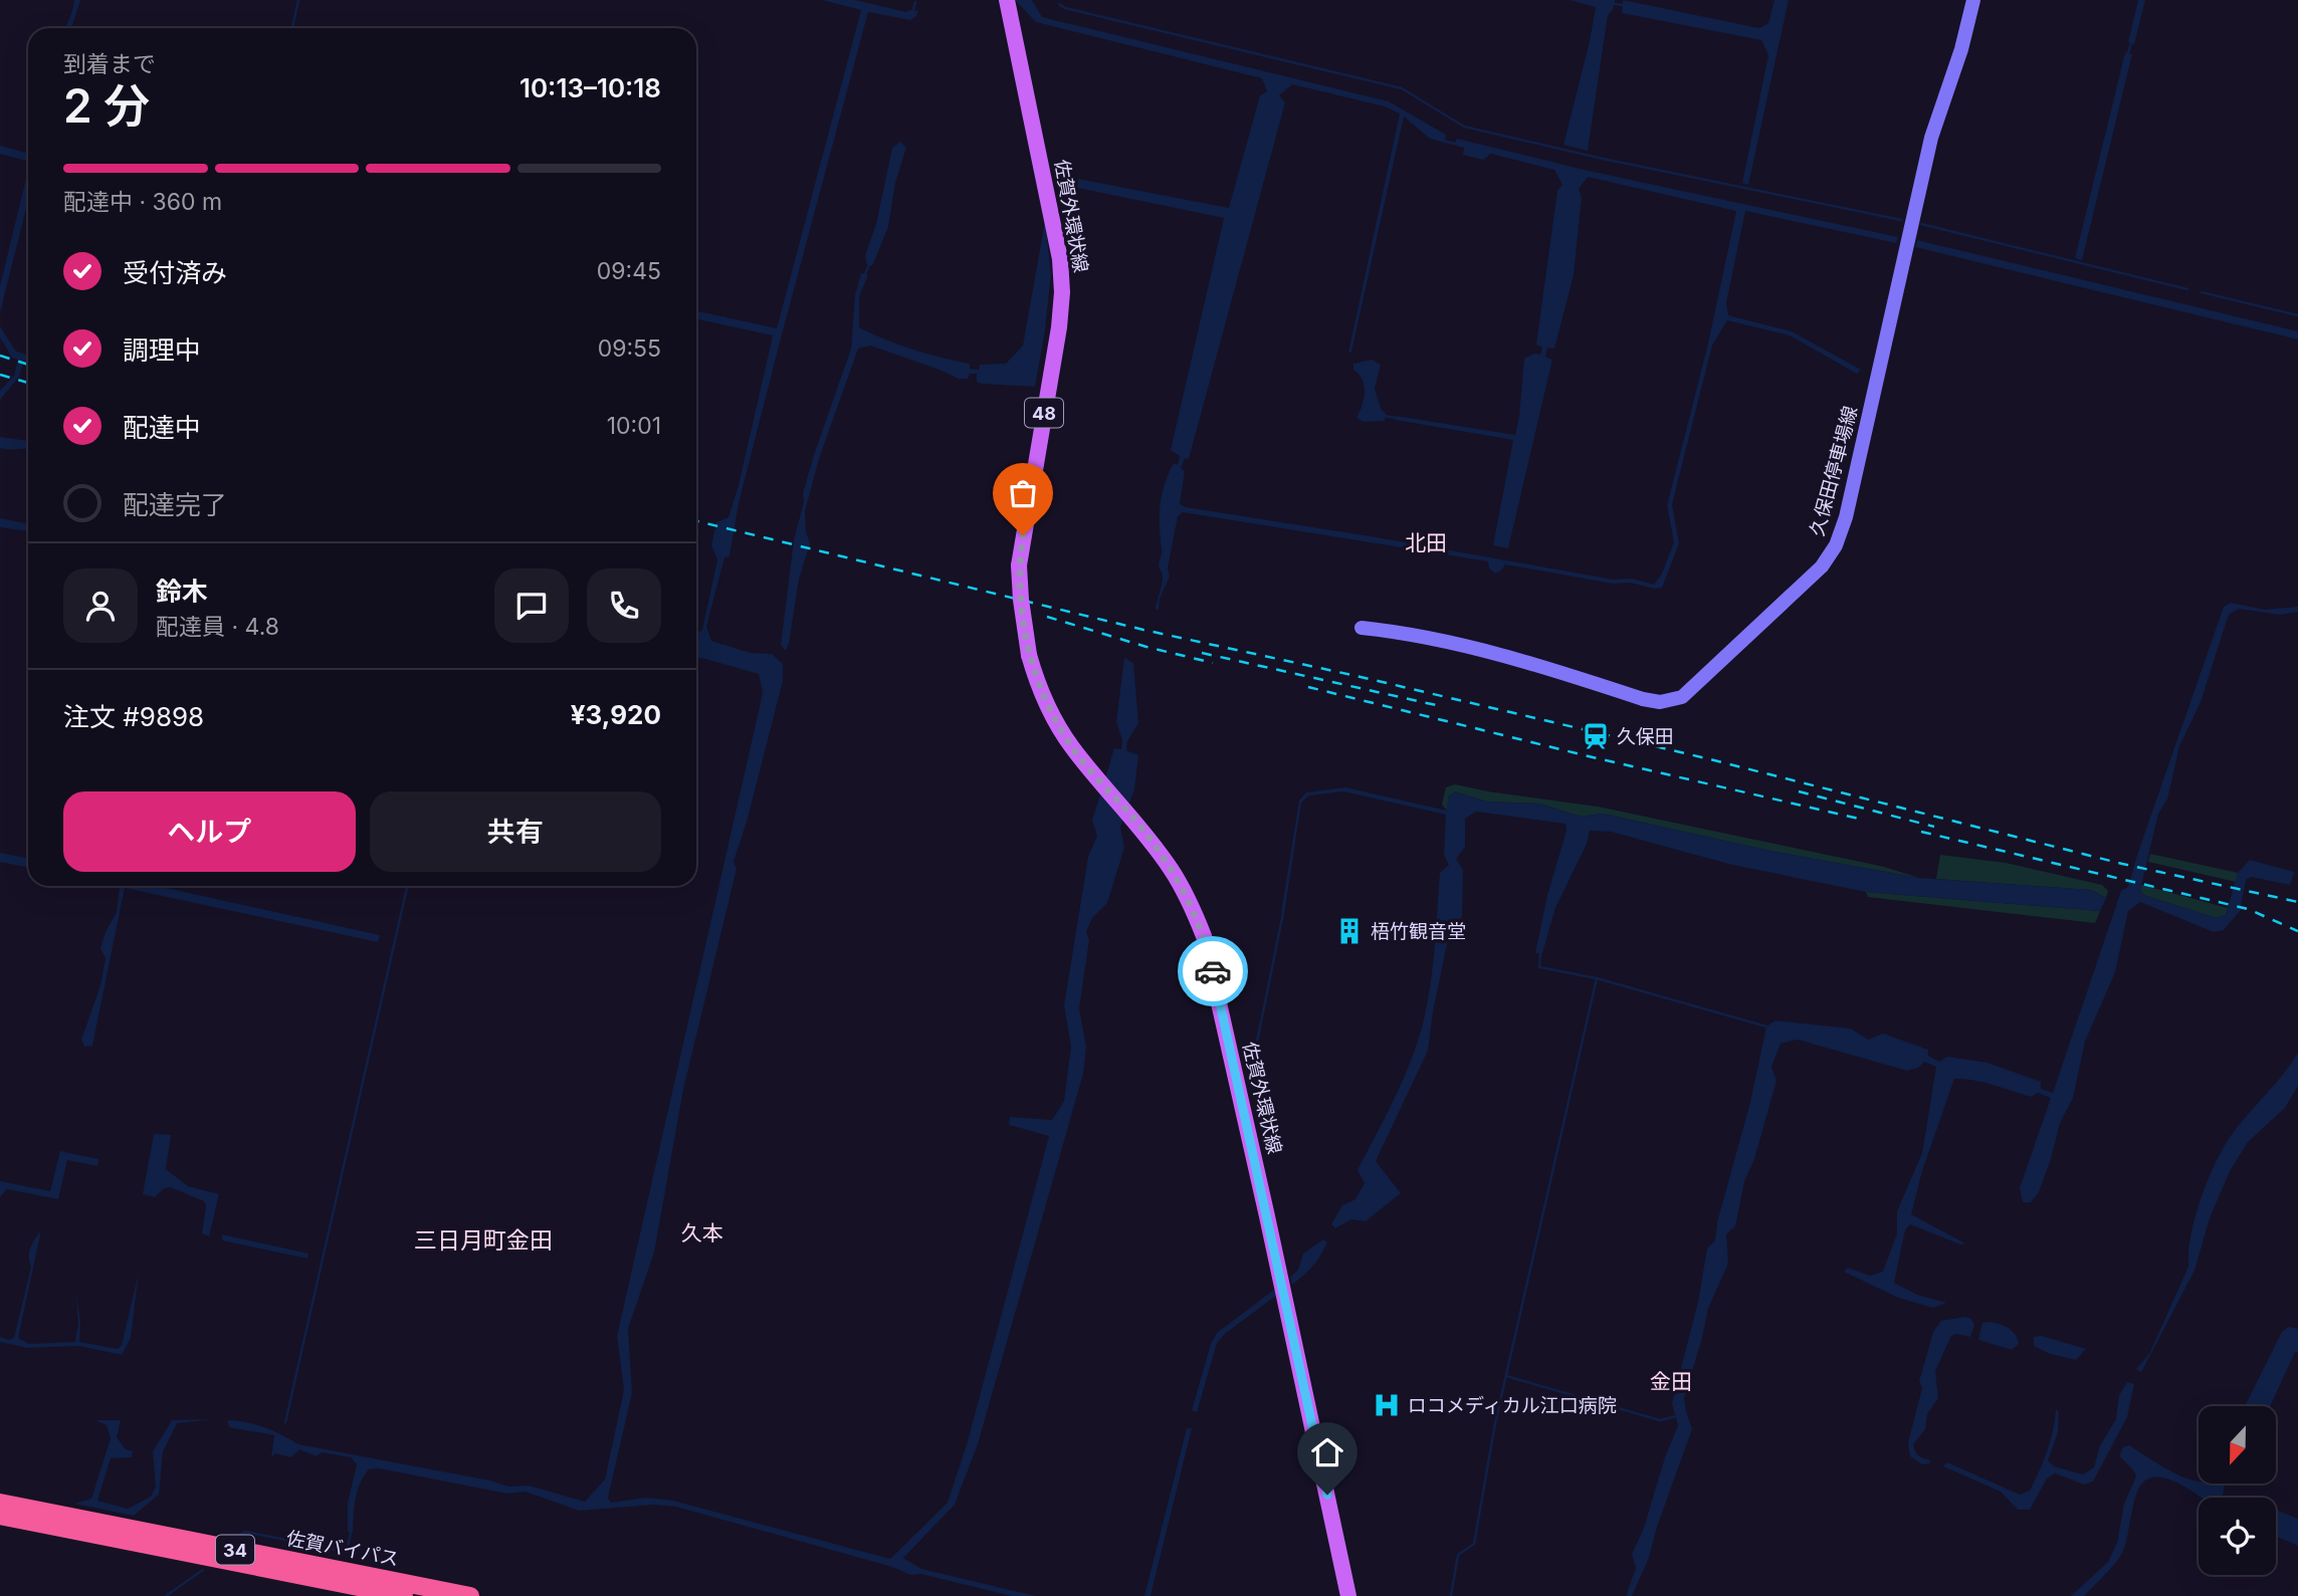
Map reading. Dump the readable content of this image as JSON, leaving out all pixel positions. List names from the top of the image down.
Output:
{
  "streets": {
    "highway": ["佐賀バイパス", "34"],
    "main road": ["佐賀外環状線", "48", "久保田停車場線"]
  },
  "districts": [
    "北田",
    "久本",
    "三日月町金田",
    "金田"
  ],
  "places": {
    "station": ["久保田"],
    "building": ["梧竹観音堂"],
    "hospital": ["ロコメディカル江口病院"]
  },
  "north": "bottom",
  "page": {
    "heading": ["2 分", "到着まで", "10:13–10:18"],
    "panel": [
      "鈴木",
      "配達員 · 4.8",
      "注文 #9898",
      "¥3,920"
    ],
    "bar": "配達中 · 360 m",
    "list": [
      ["受付済み", "09:45"],
      ["調理中", "09:55"],
      ["配達中", "10:01"],
      "配達完了"
    ],
    "buttons": ["ヘルプ", "共有"]
  }
}
